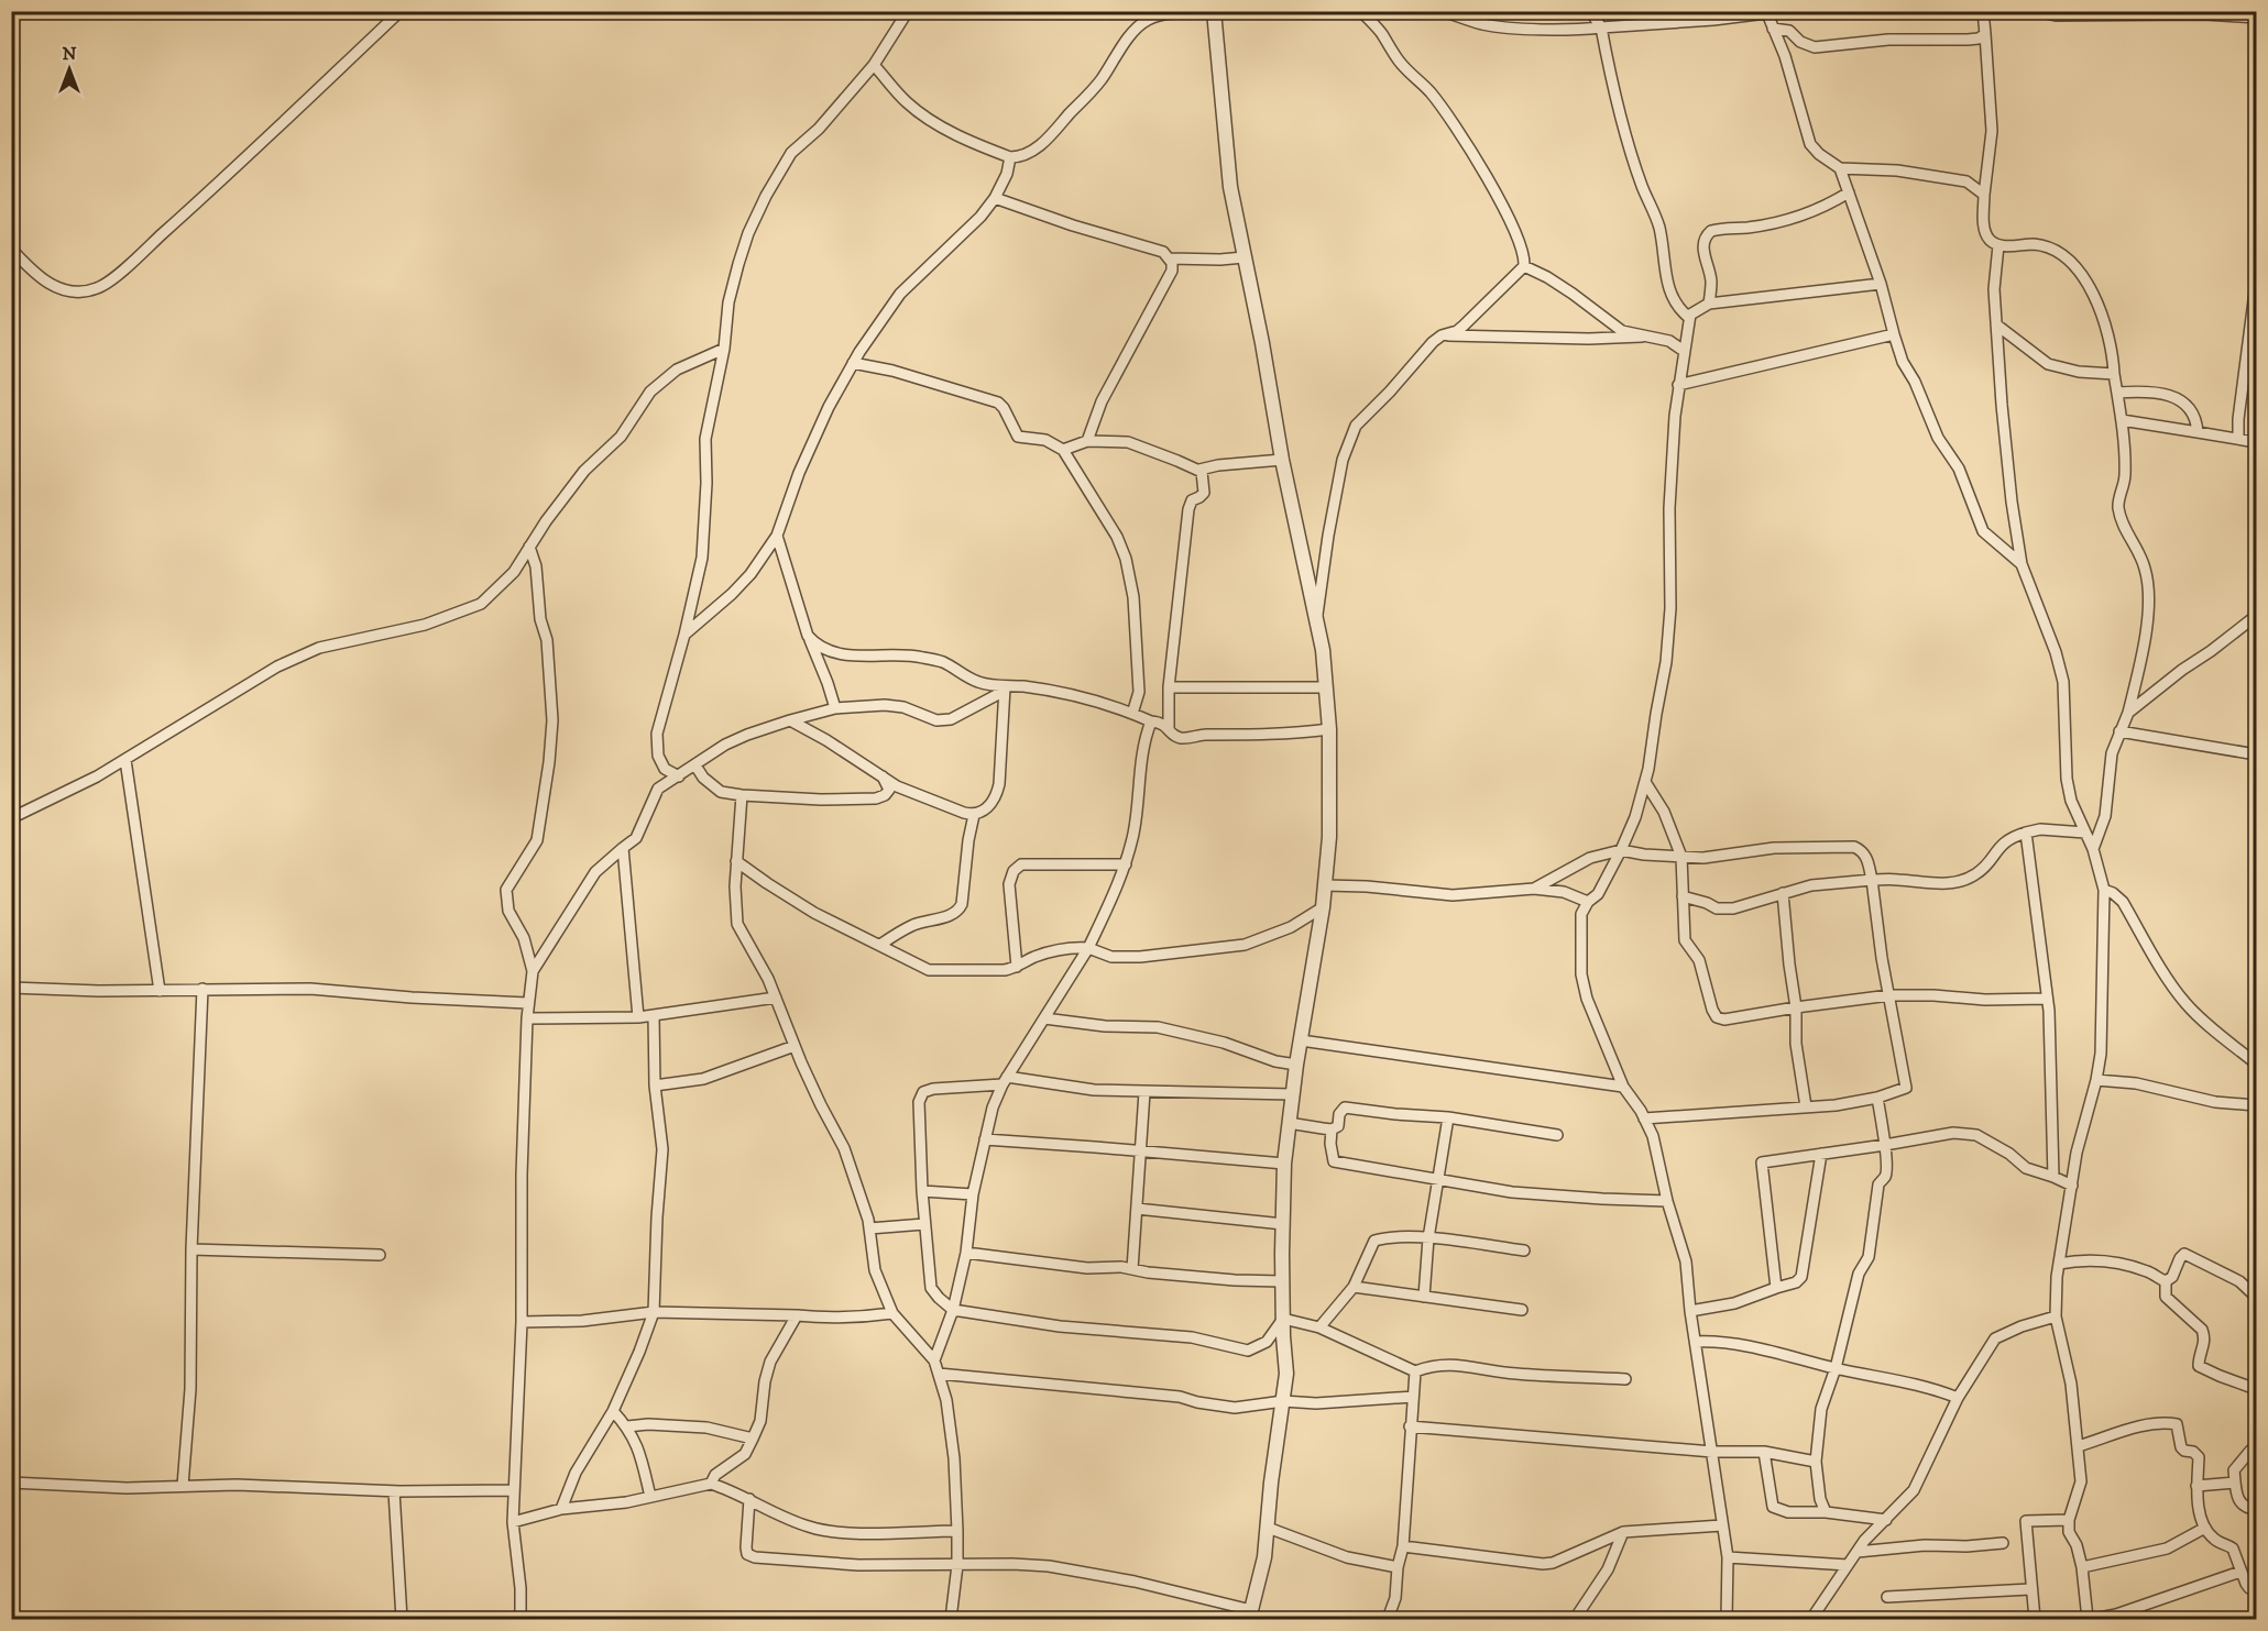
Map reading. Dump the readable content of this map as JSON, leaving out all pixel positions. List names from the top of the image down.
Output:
{
  "north": "top"
}
